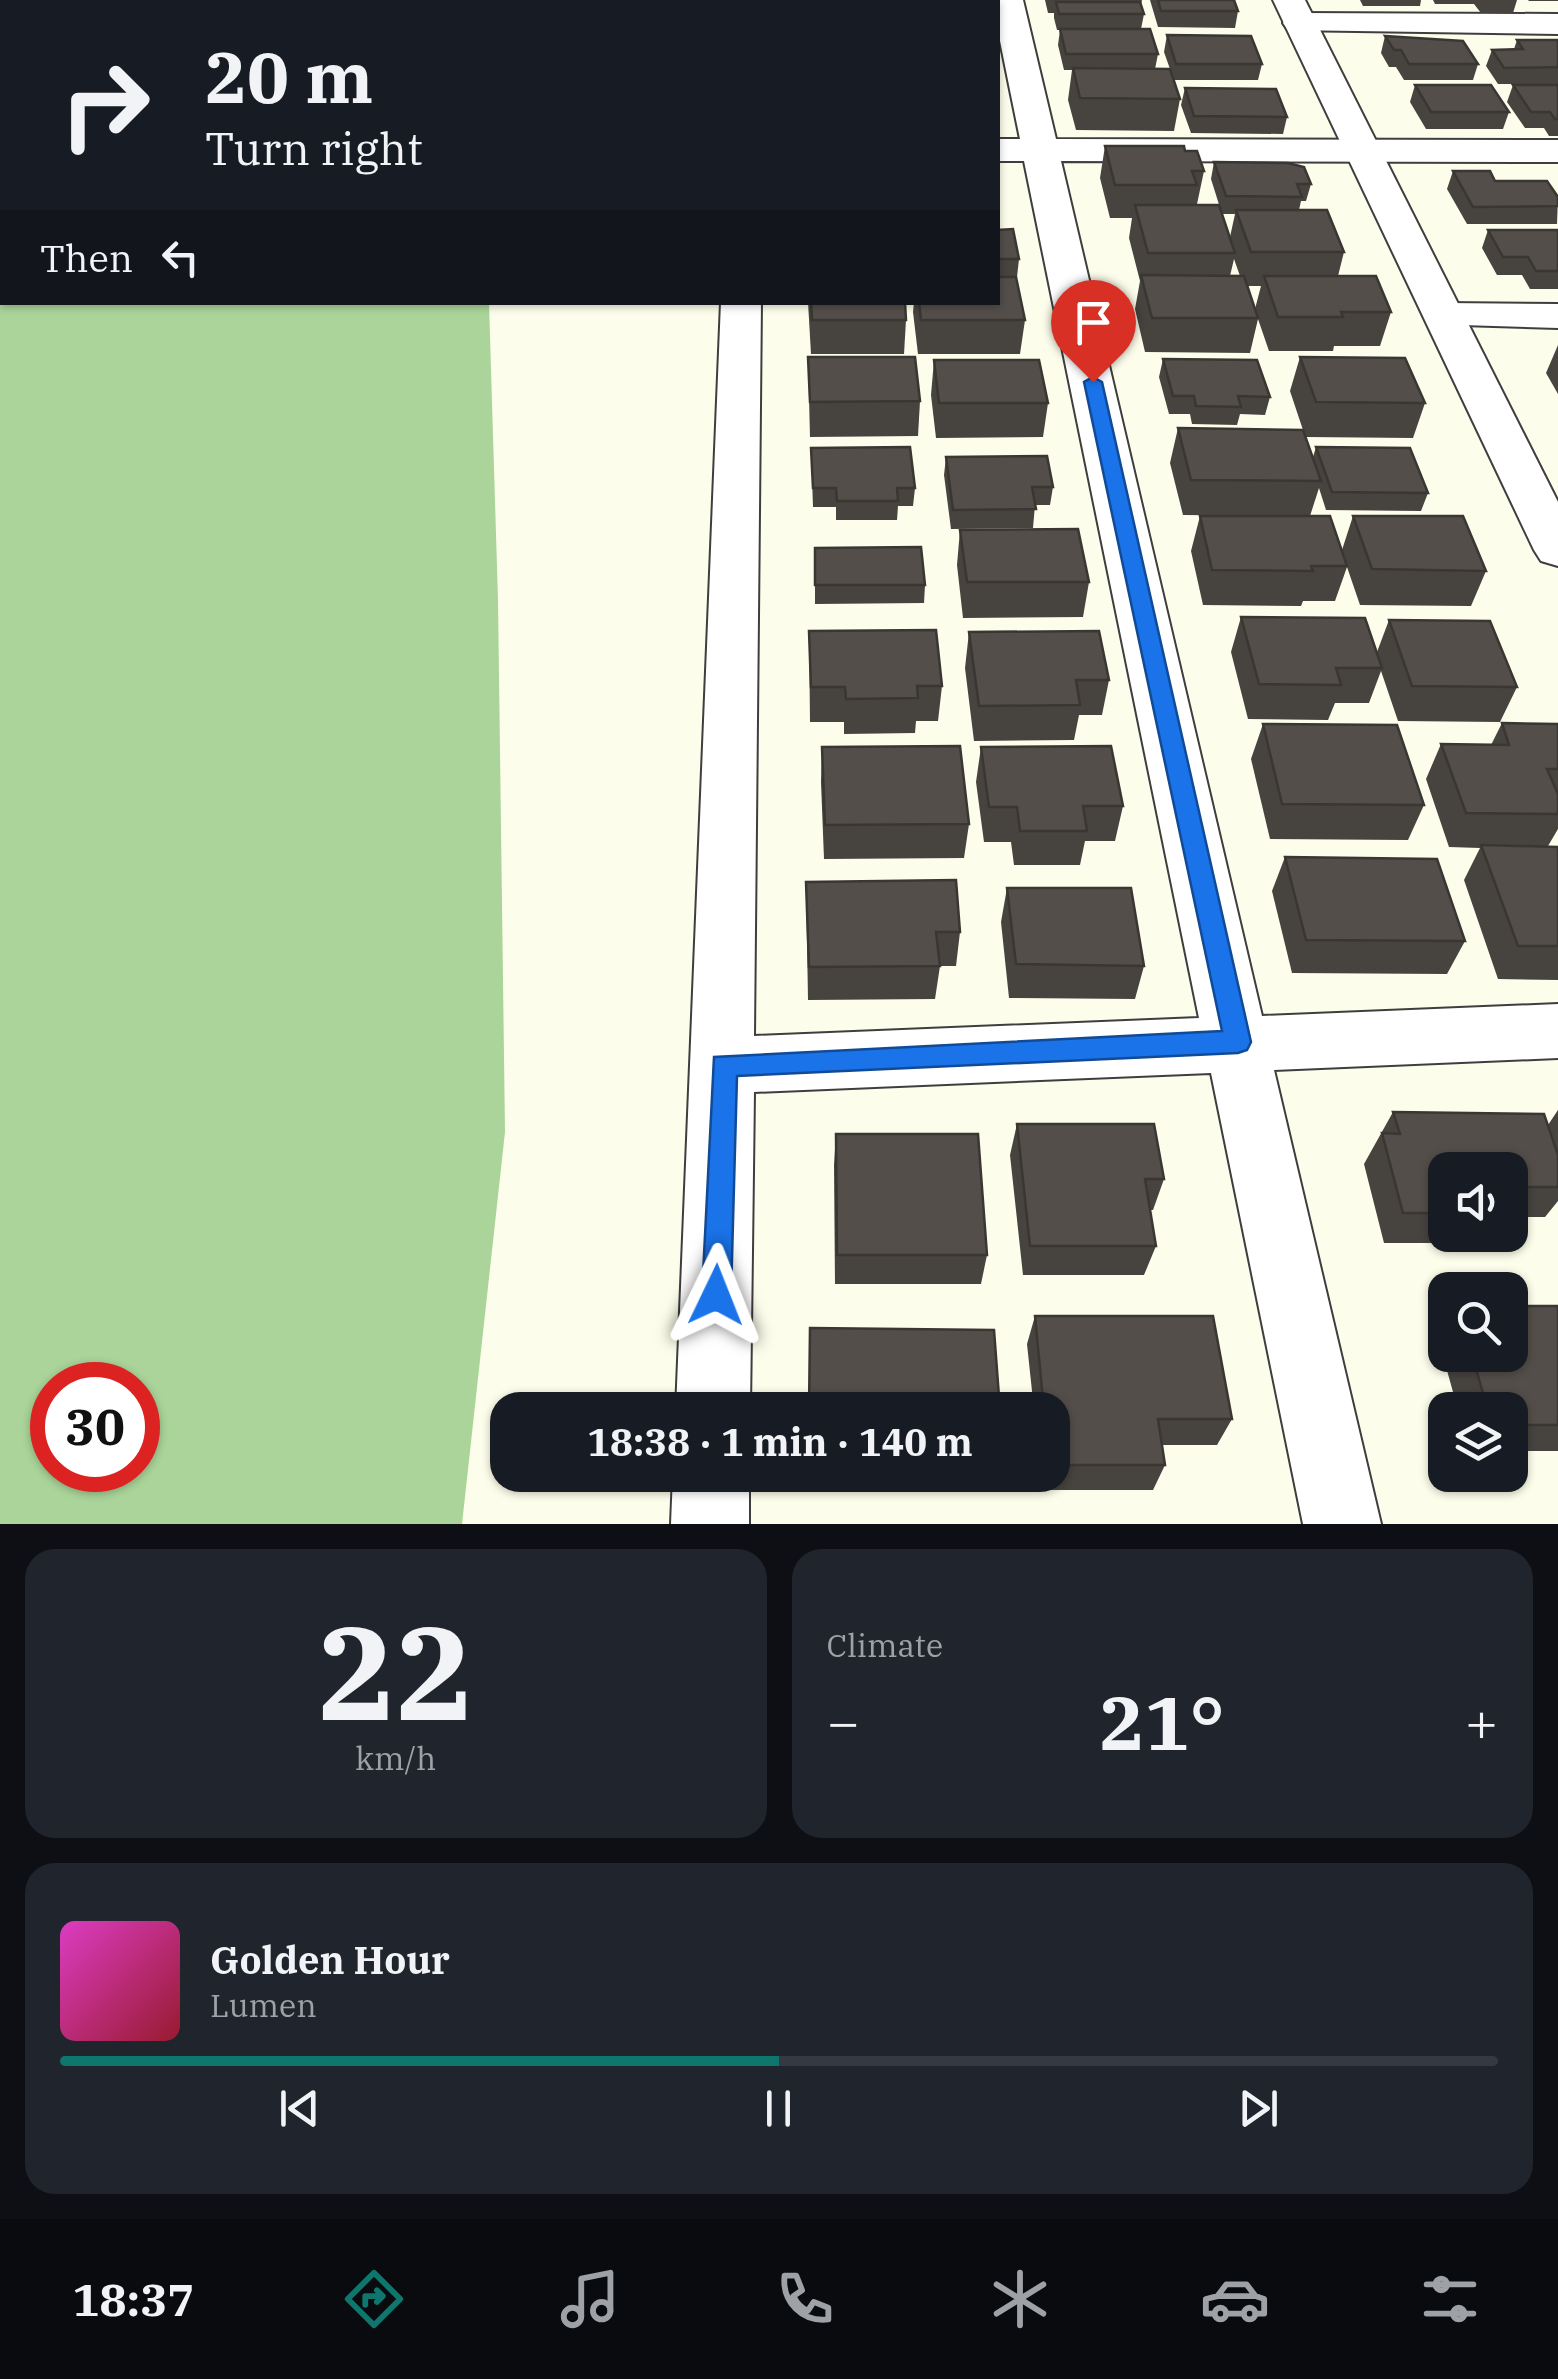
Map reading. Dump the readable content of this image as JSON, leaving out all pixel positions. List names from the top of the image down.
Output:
{
  "page": {
    "turn": ["20 m", "Turn right"],
    "then": "Then",
    "limit": "30",
    "trip": "18:38 · 1 min · 140 m",
    "tile": [
      ["22", "km/h"],
      "Climate"
    ],
    "heat": ["−", "21°", "+"],
    "song": ["Golden Hour", "Lumen"],
    "tabs": "18:37"
  }
}
